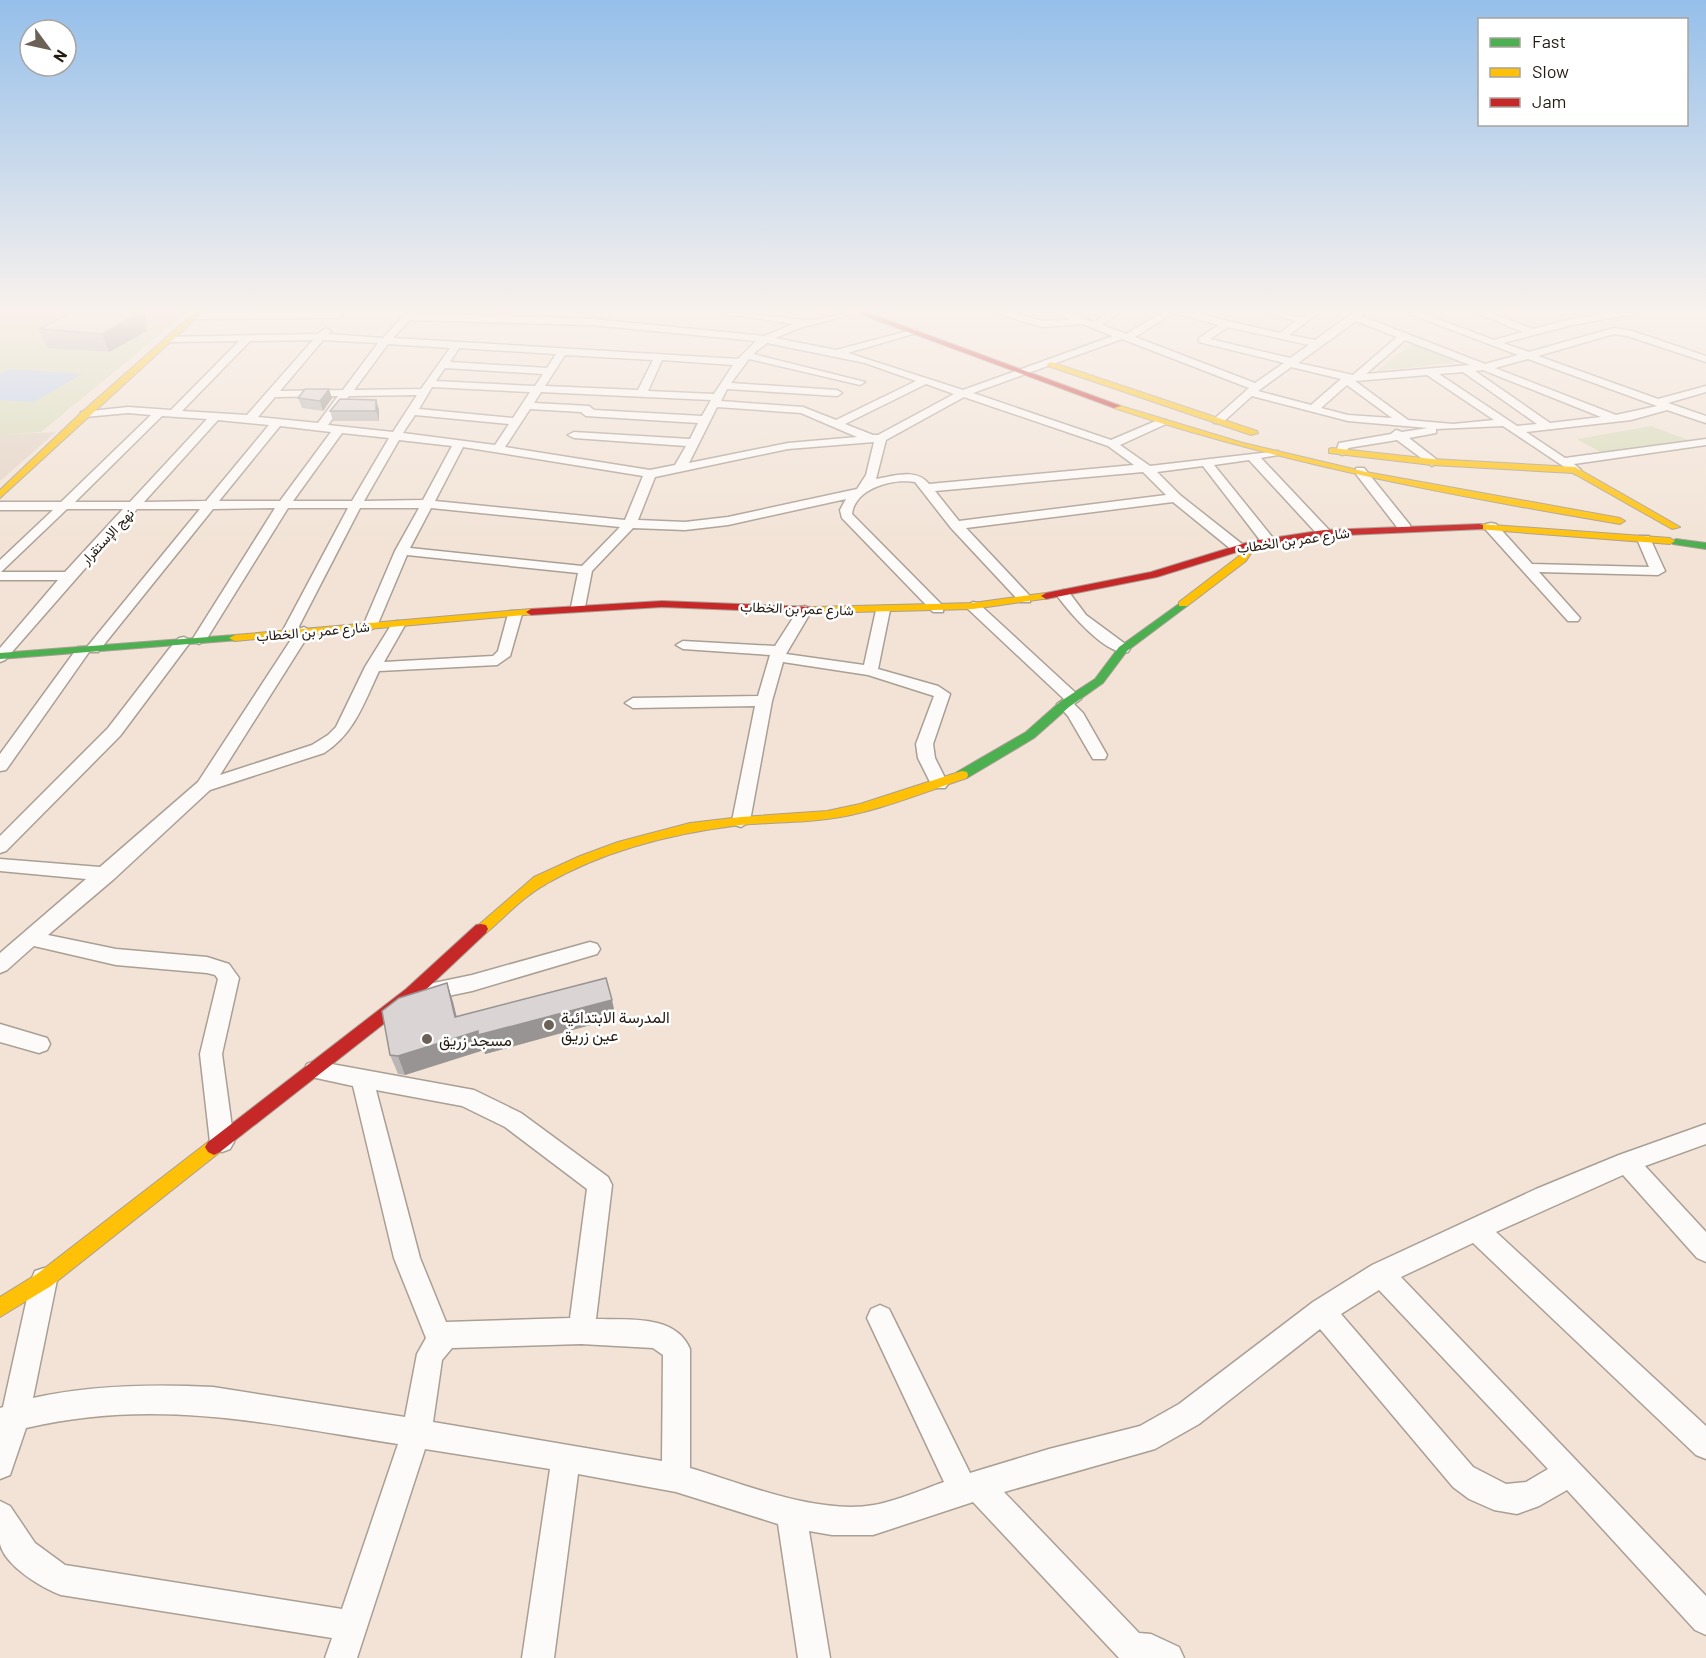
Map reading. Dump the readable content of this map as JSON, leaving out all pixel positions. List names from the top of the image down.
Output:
{
  "streets": {
    "street": ["نهج الإستقرار", "شارع عمر بن الخطاب"]
  },
  "crossings": [
    ["نهج الإستقرار", "شارع عمر بن الخطاب"]
  ],
  "places": ["المدرسة الابتدائية عين زريق", "مسجد زريق"],
  "legend": ["Fast", "Slow", "Jam"],
  "north": "bottom right"
}
